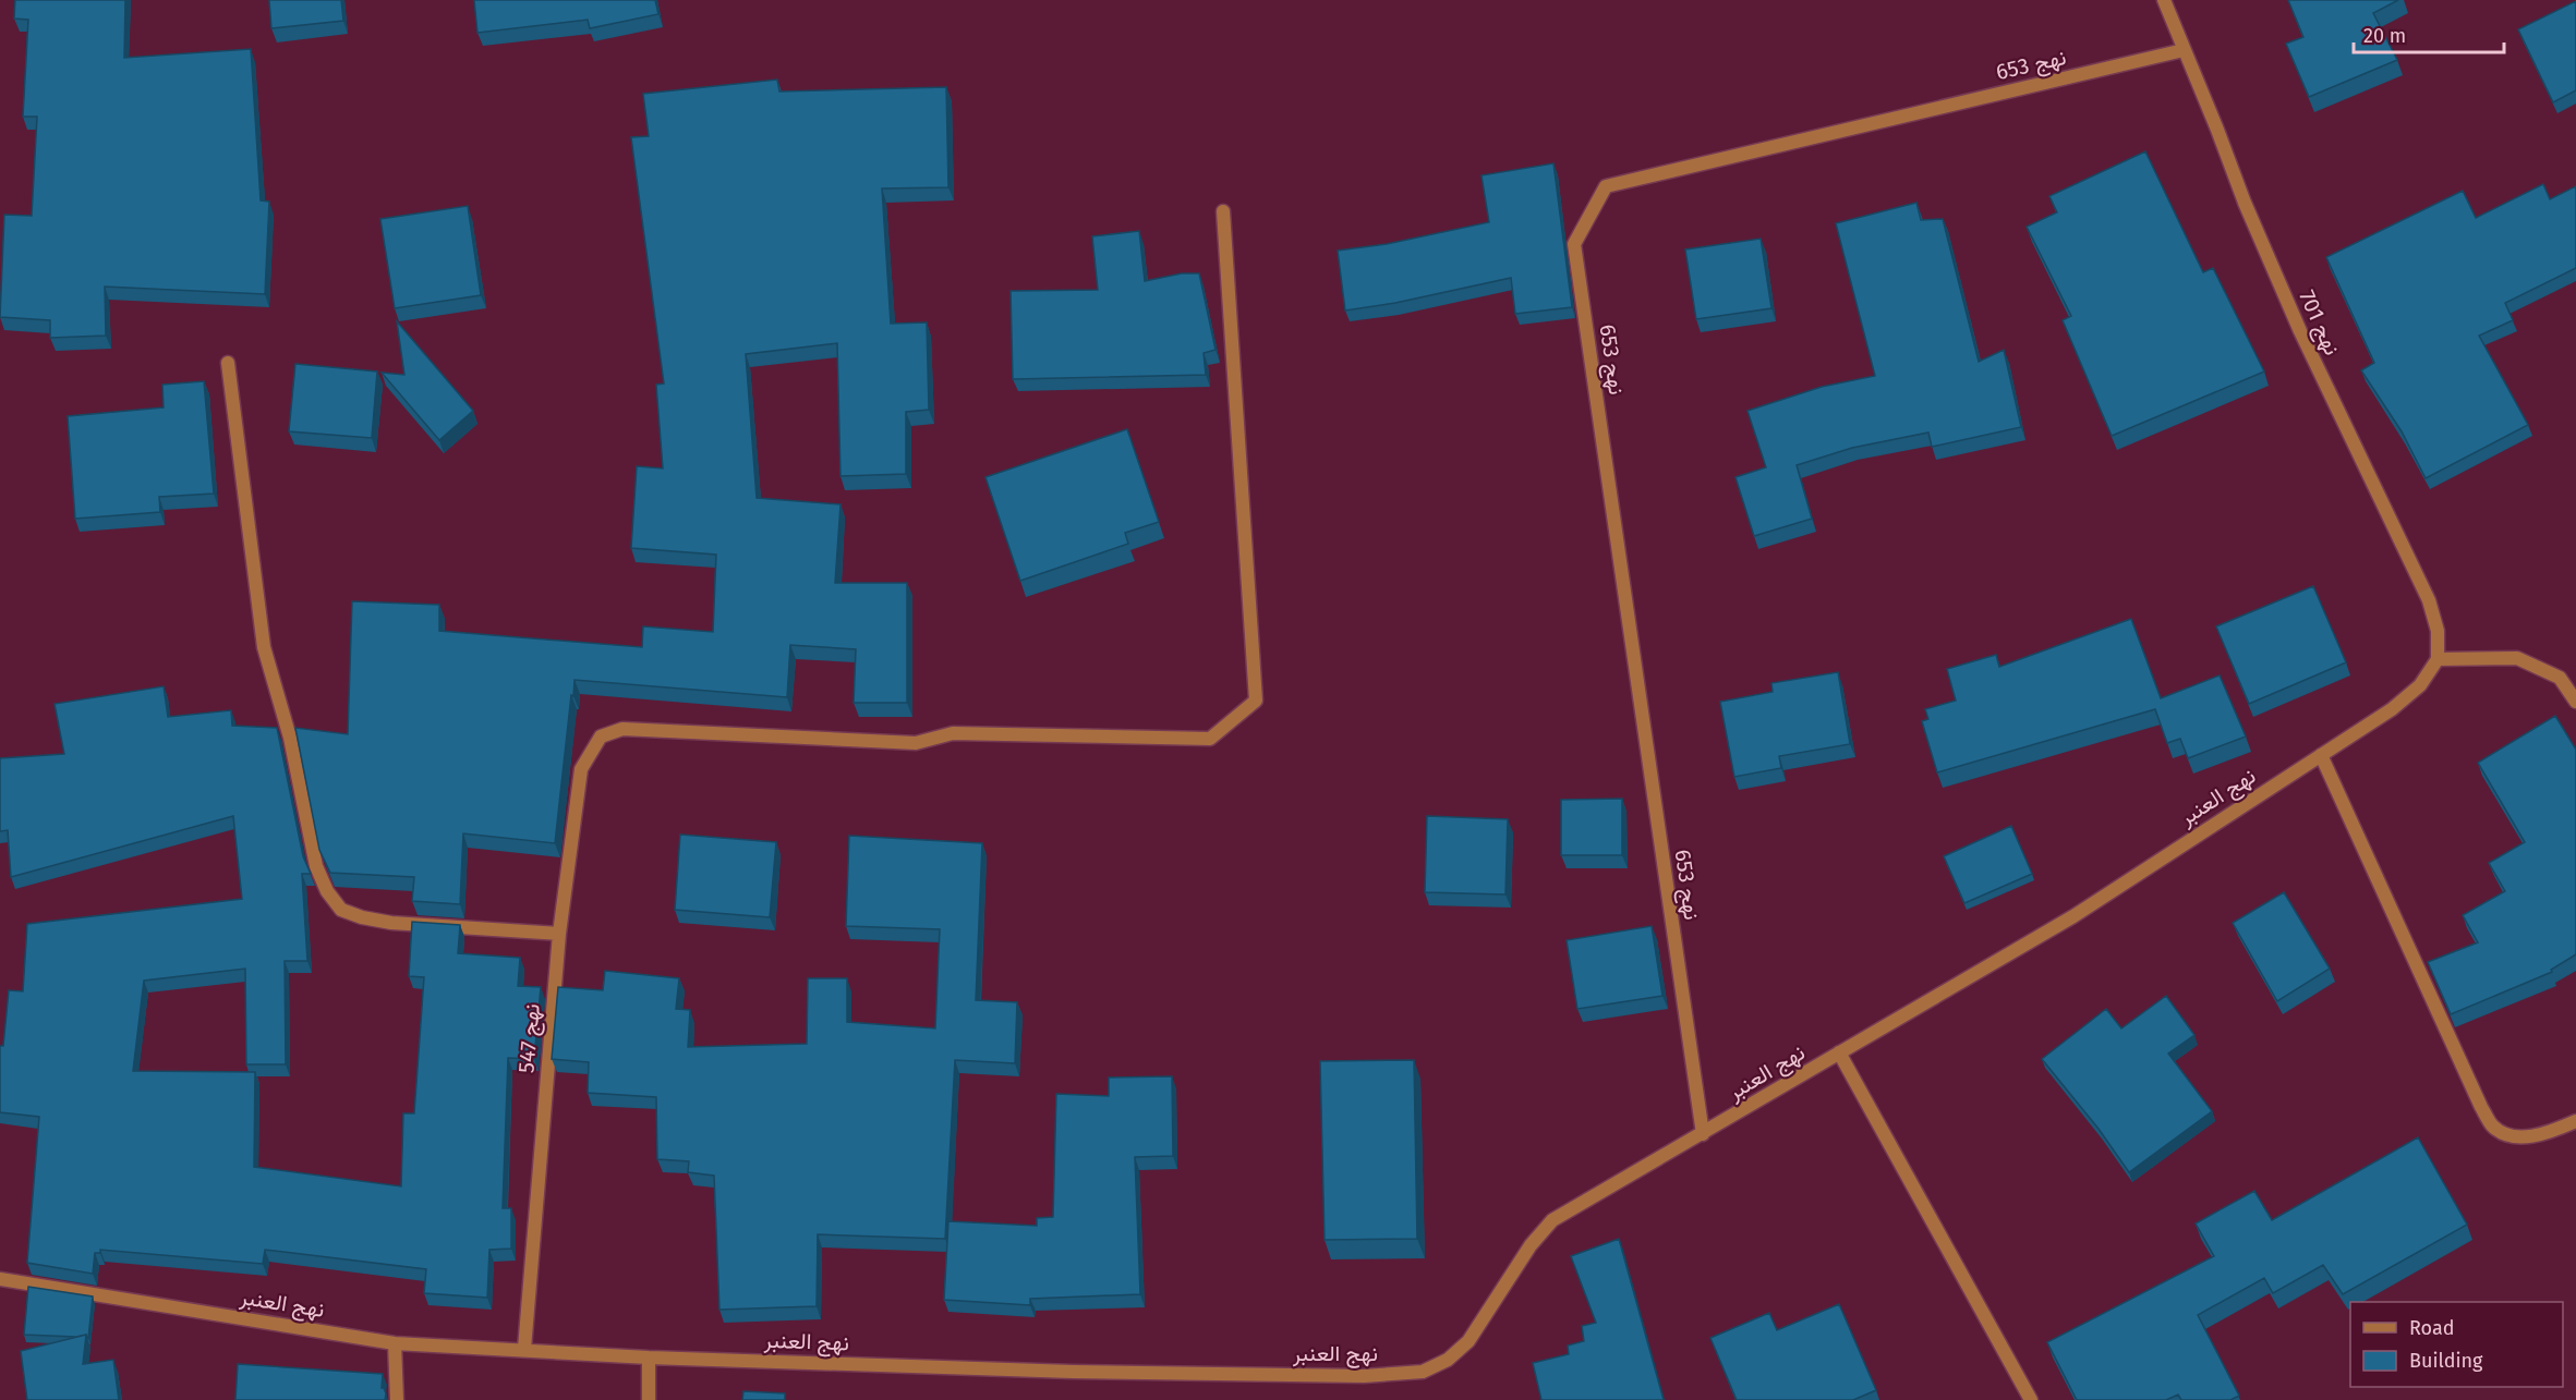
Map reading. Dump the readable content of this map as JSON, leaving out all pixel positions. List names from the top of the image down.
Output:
{
  "streets": {
    "street": [
      "نهج 653",
      "نهج 701",
      "نهج العنبر",
      "نهج 547"
    ]
  },
  "crossings": [
    ["نهج 653", "نهج 701"],
    ["نهج 653", "نهج العنبر"],
    ["نهج 701", "نهج العنبر"],
    ["نهج العنبر", "نهج 547"]
  ],
  "legend": ["Road", "Building"],
  "scale_bar": "20 m"
}
